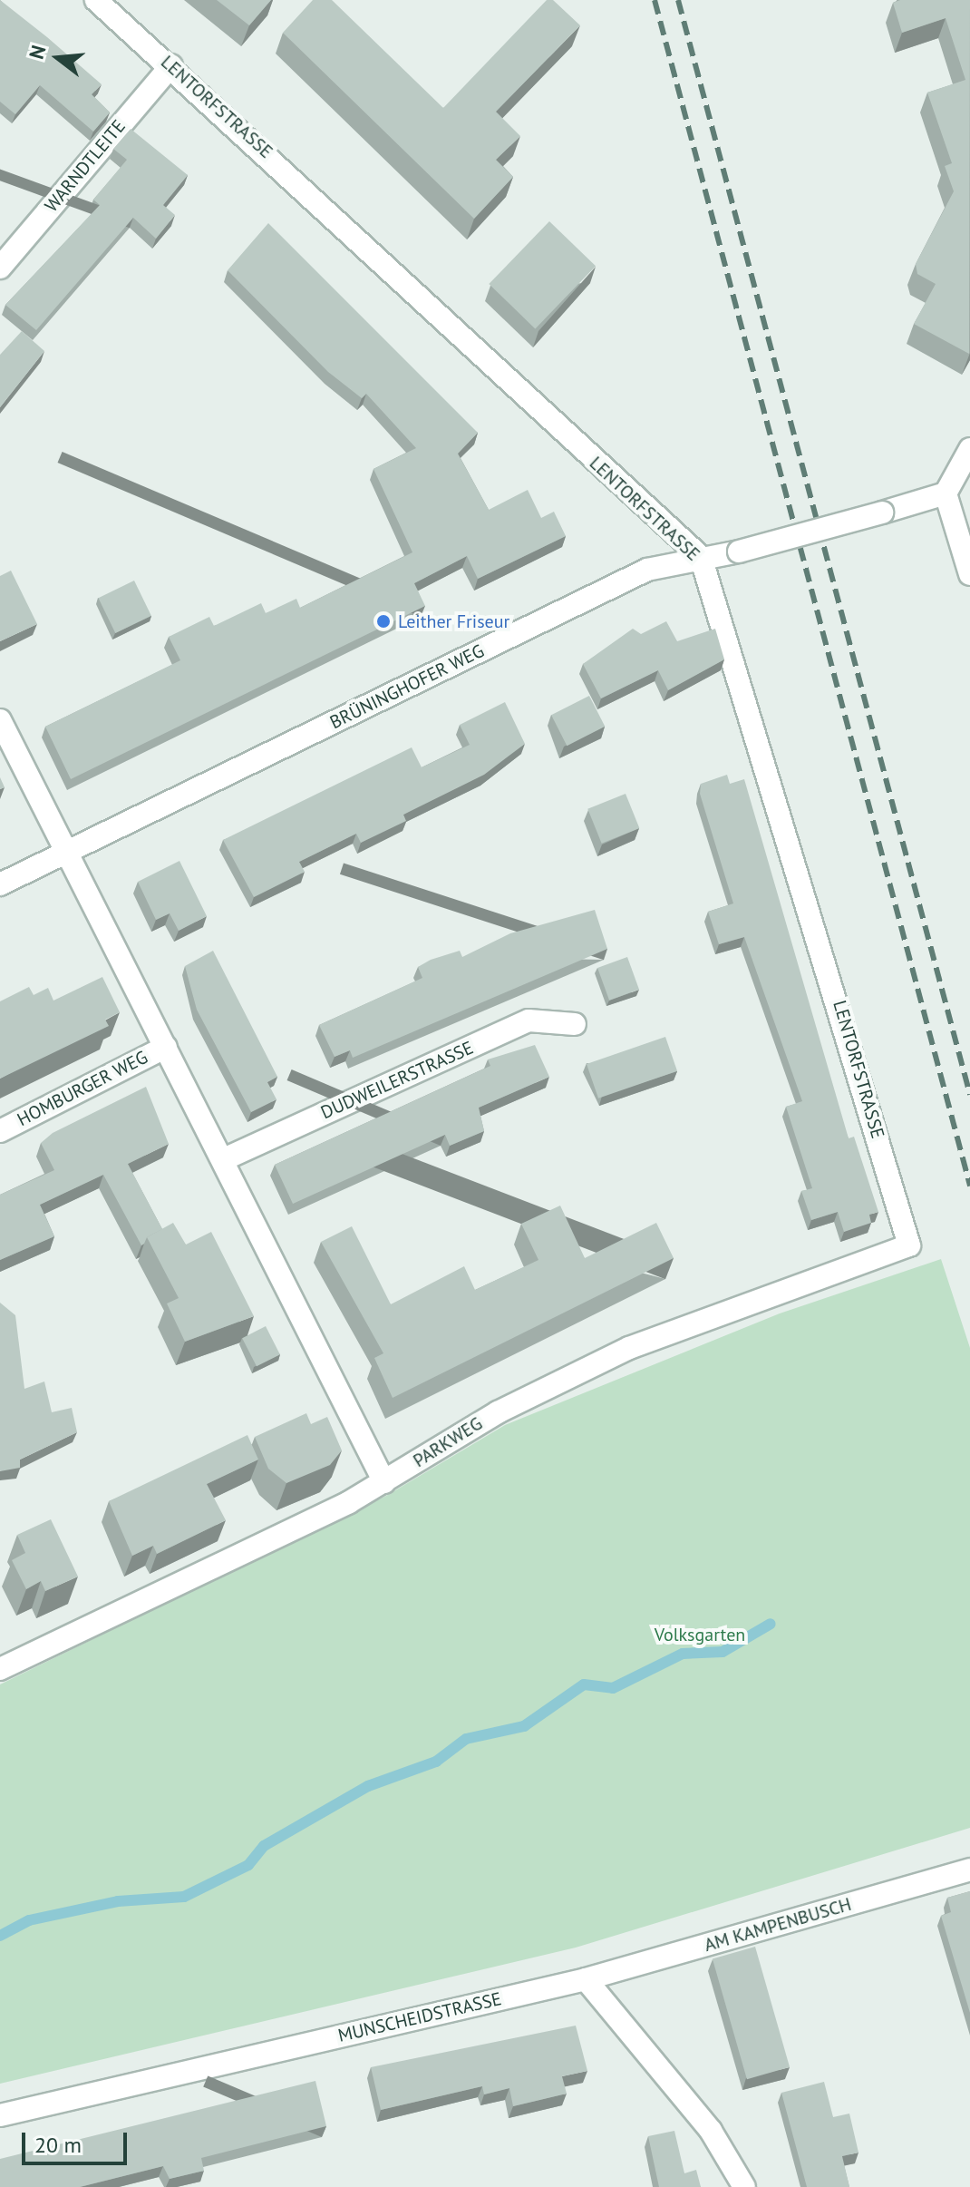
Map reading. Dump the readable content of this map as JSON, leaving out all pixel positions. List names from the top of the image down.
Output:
{
  "streets": {
    "street": [
      "LENTORFSTRASSE",
      "WARNDTLEITE",
      "BRÜNINGHOFER WEG",
      "DUDWEILERSTRASSE",
      "HOMBURGER WEG",
      "PARKWEG",
      "AM KAMPENBUSCH",
      "MUNSCHEIDSTRASSE"
    ]
  },
  "crossings": [
    ["LENTORFSTRASSE", "WARNDTLEITE"],
    ["LENTORFSTRASSE", "BRÜNINGHOFER WEG"],
    ["LENTORFSTRASSE", "PARKWEG"],
    ["AM KAMPENBUSCH", "MUNSCHEIDSTRASSE"]
  ],
  "parks": ["Volksgarten"],
  "places": ["Leither Friseur"],
  "scale_bar": "20 m",
  "north": "left"
}
